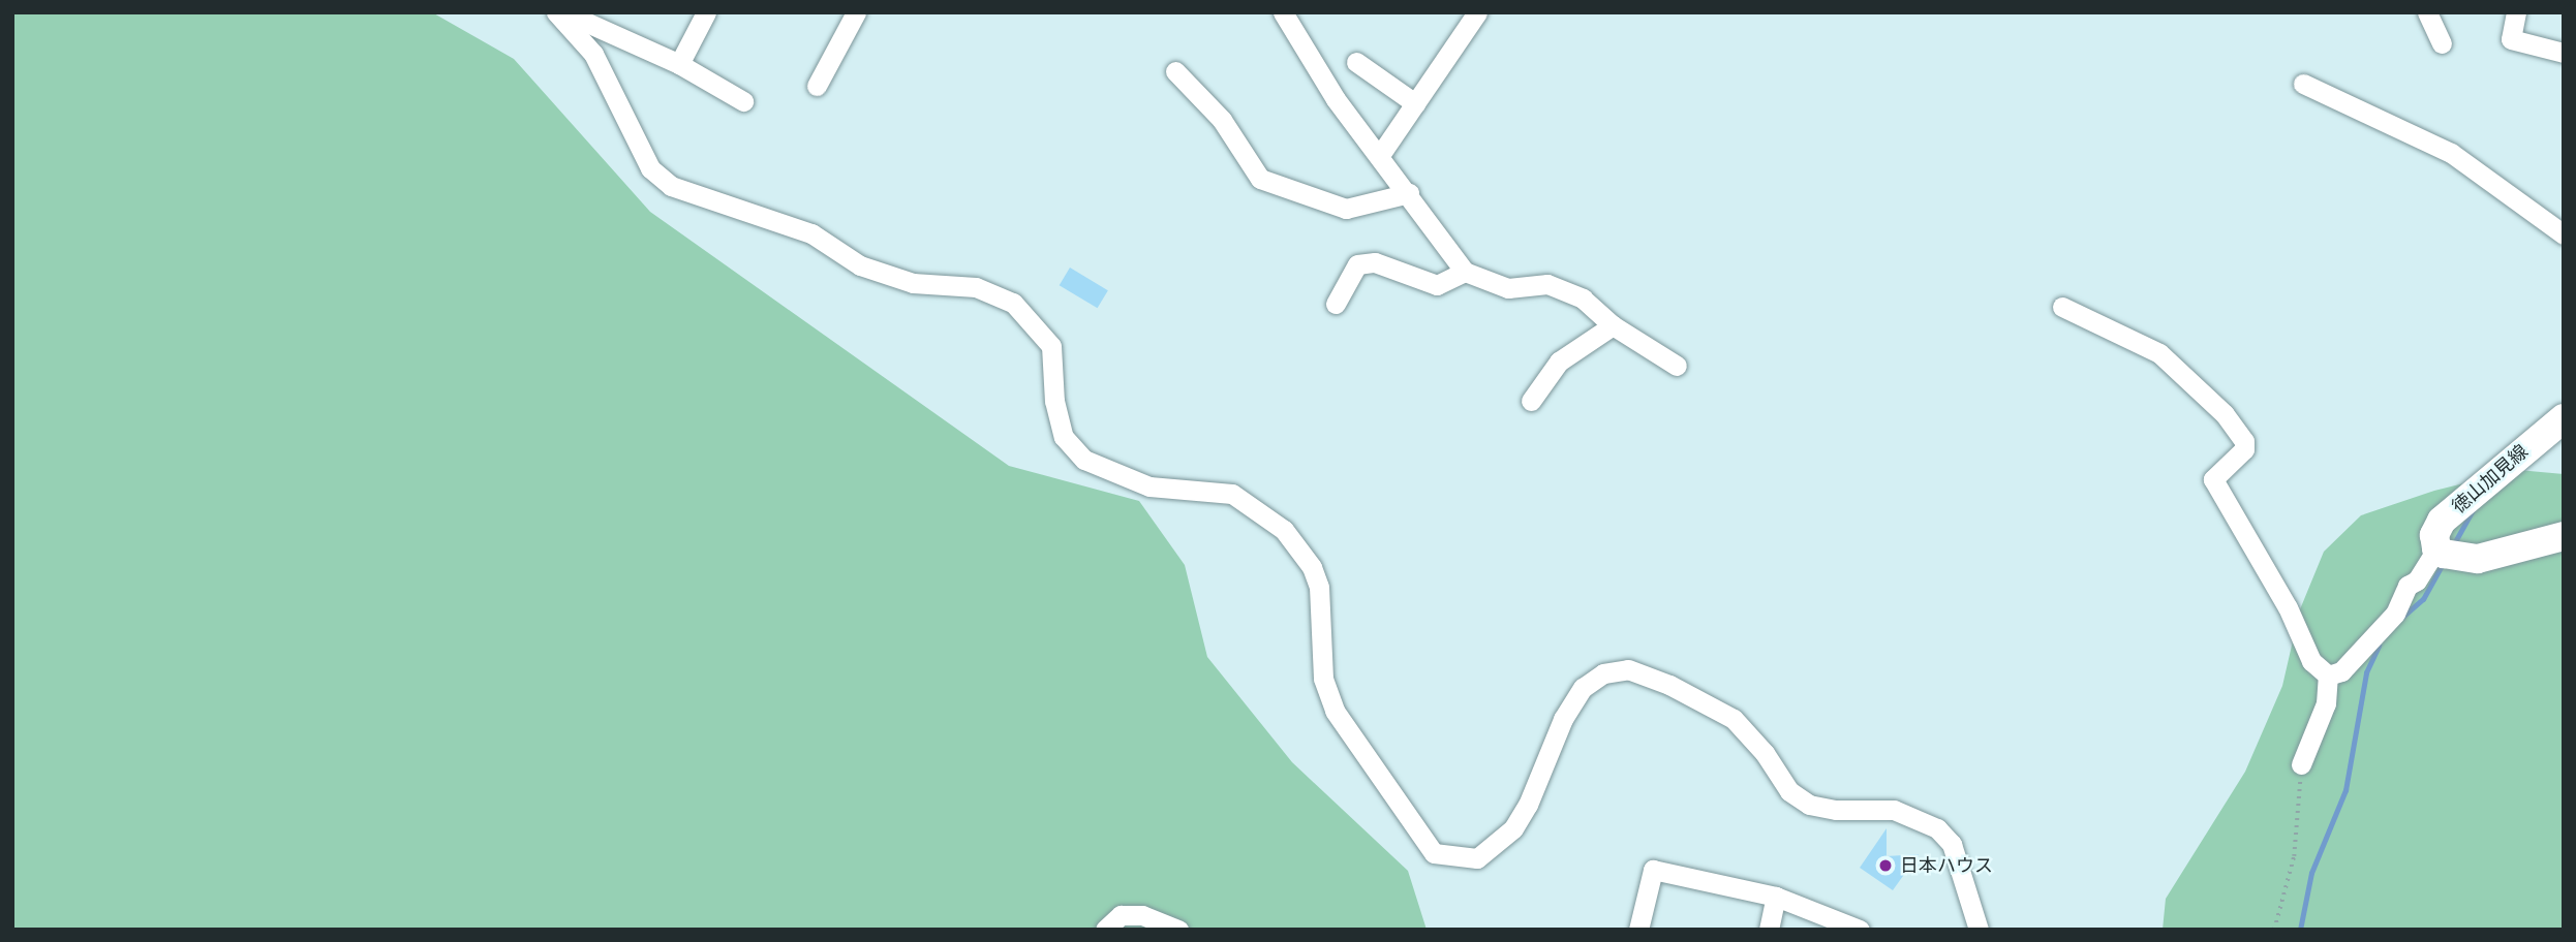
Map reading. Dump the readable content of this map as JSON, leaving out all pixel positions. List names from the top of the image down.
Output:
{
  "streets": {
    "street": ["徳山加見線"]
  },
  "places": ["日本ハウス"]
}
